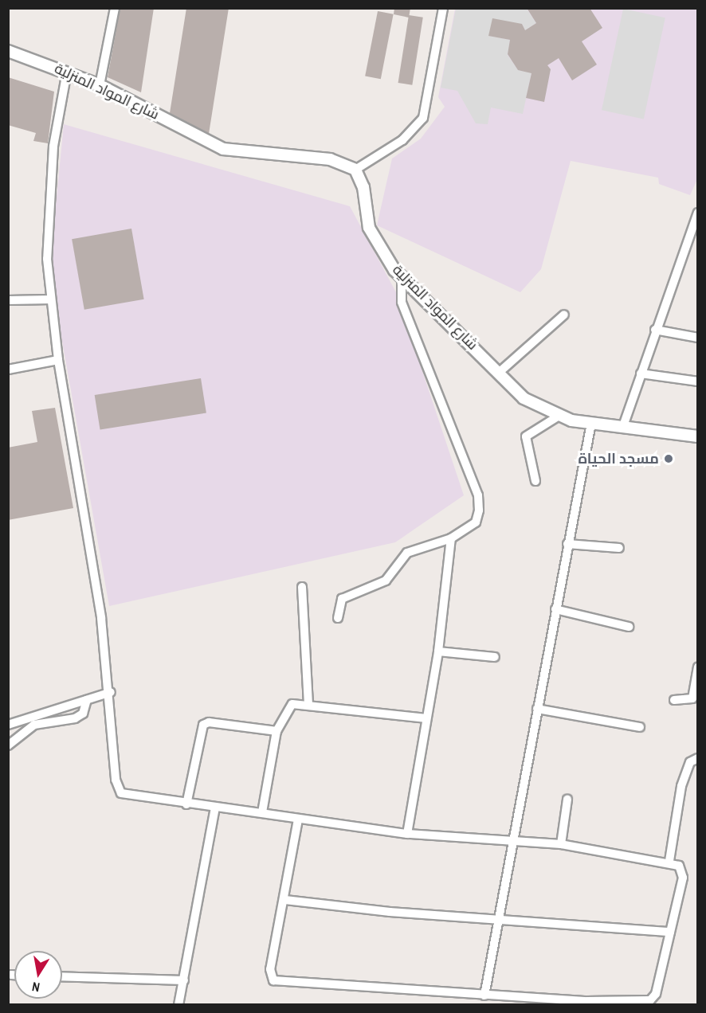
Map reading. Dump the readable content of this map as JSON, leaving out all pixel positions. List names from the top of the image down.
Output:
{
  "streets": {
    "street": ["شارع المواد المنزلية"]
  },
  "places": ["مسجد الحياة"],
  "north": "bottom"
}
